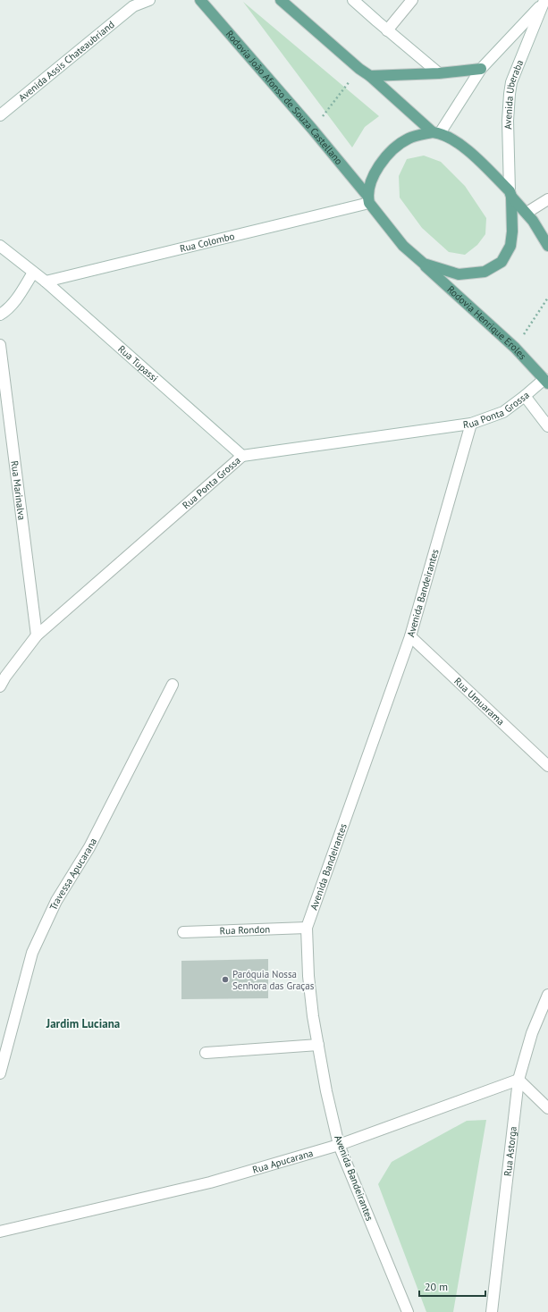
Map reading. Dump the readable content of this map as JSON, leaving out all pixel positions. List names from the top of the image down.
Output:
{
  "streets": {
    "main road": ["Rodovia João Afonso de Souza Castellano", "Rodovia Henrique Eroles"],
    "street": [
      "Avenida Assis Chateaubriand",
      "Avenida Uberaba",
      "Rua Colombo",
      "Rua Tupassi",
      "Rua Ponta Grossa",
      "Rua Marinalva",
      "Avenida Bandeirantes",
      "Rua Umuarama",
      "Travessa Apucarana",
      "Rua Rondon",
      "Rua Astorga",
      "Rua Apucarana"
    ]
  },
  "crossings": [
    ["Rodovia João Afonso de Souza Castellano", "Rua Colombo"],
    ["Rodovia João Afonso de Souza Castellano", "Rodovia Henrique Eroles"],
    ["Rua Colombo", "Rua Tupassi"],
    ["Rodovia Henrique Eroles", "Rua Ponta Grossa"],
    ["Rua Tupassi", "Rua Ponta Grossa"],
    ["Rua Ponta Grossa", "Rua Marinalva"],
    ["Rua Ponta Grossa", "Avenida Bandeirantes"],
    ["Avenida Bandeirantes", "Rua Umuarama"],
    ["Avenida Bandeirantes", "Rua Rondon"],
    ["Avenida Bandeirantes", "Rua Apucarana"],
    ["Rua Astorga", "Rua Apucarana"]
  ],
  "districts": ["Jardim Luciana"],
  "places": ["Paróquia Nossa Senhora das Graças"],
  "scale_bar": "20 m"
}
